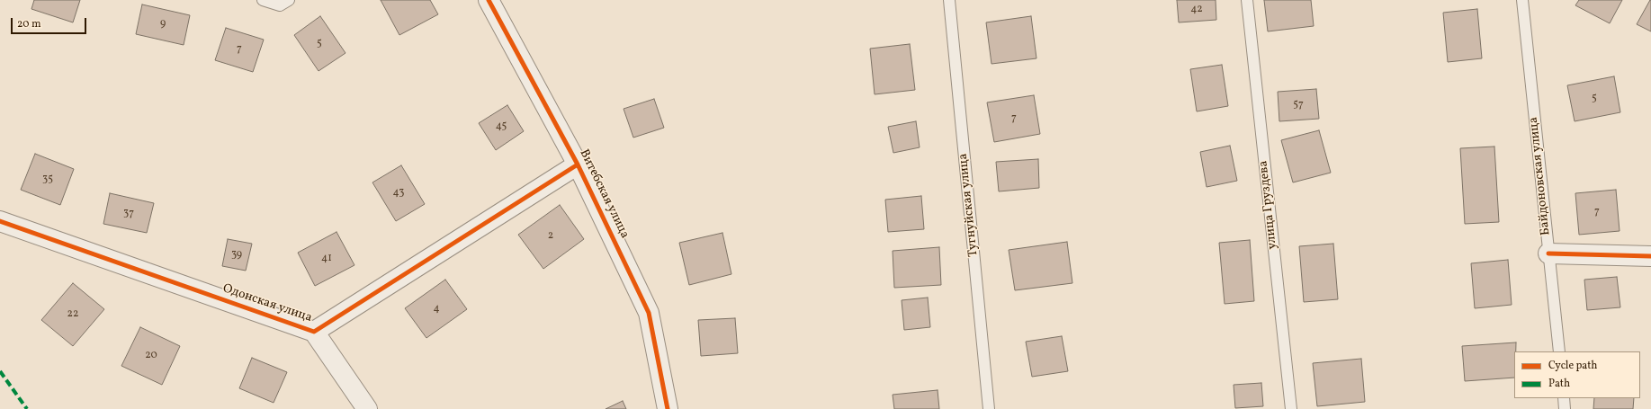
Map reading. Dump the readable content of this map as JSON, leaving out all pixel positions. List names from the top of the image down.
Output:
{
  "streets": {
    "street": ["Витебская улица", "Одонская улица"],
    "lane": ["Байдоновская улица", "Тугнуйская улица", "улица Груздева"]
  },
  "crossings": [
    ["Витебская улица", "Одонская улица"]
  ],
  "house_numbers": [
    "42",
    "9",
    "5",
    "7",
    "5",
    "57",
    "7",
    "45",
    "35",
    "43",
    "7",
    "37",
    "2",
    "39",
    "41",
    "4",
    "22",
    "20"
  ],
  "legend": ["Cycle path", "Path"],
  "scale_bar": "20 m"
}
